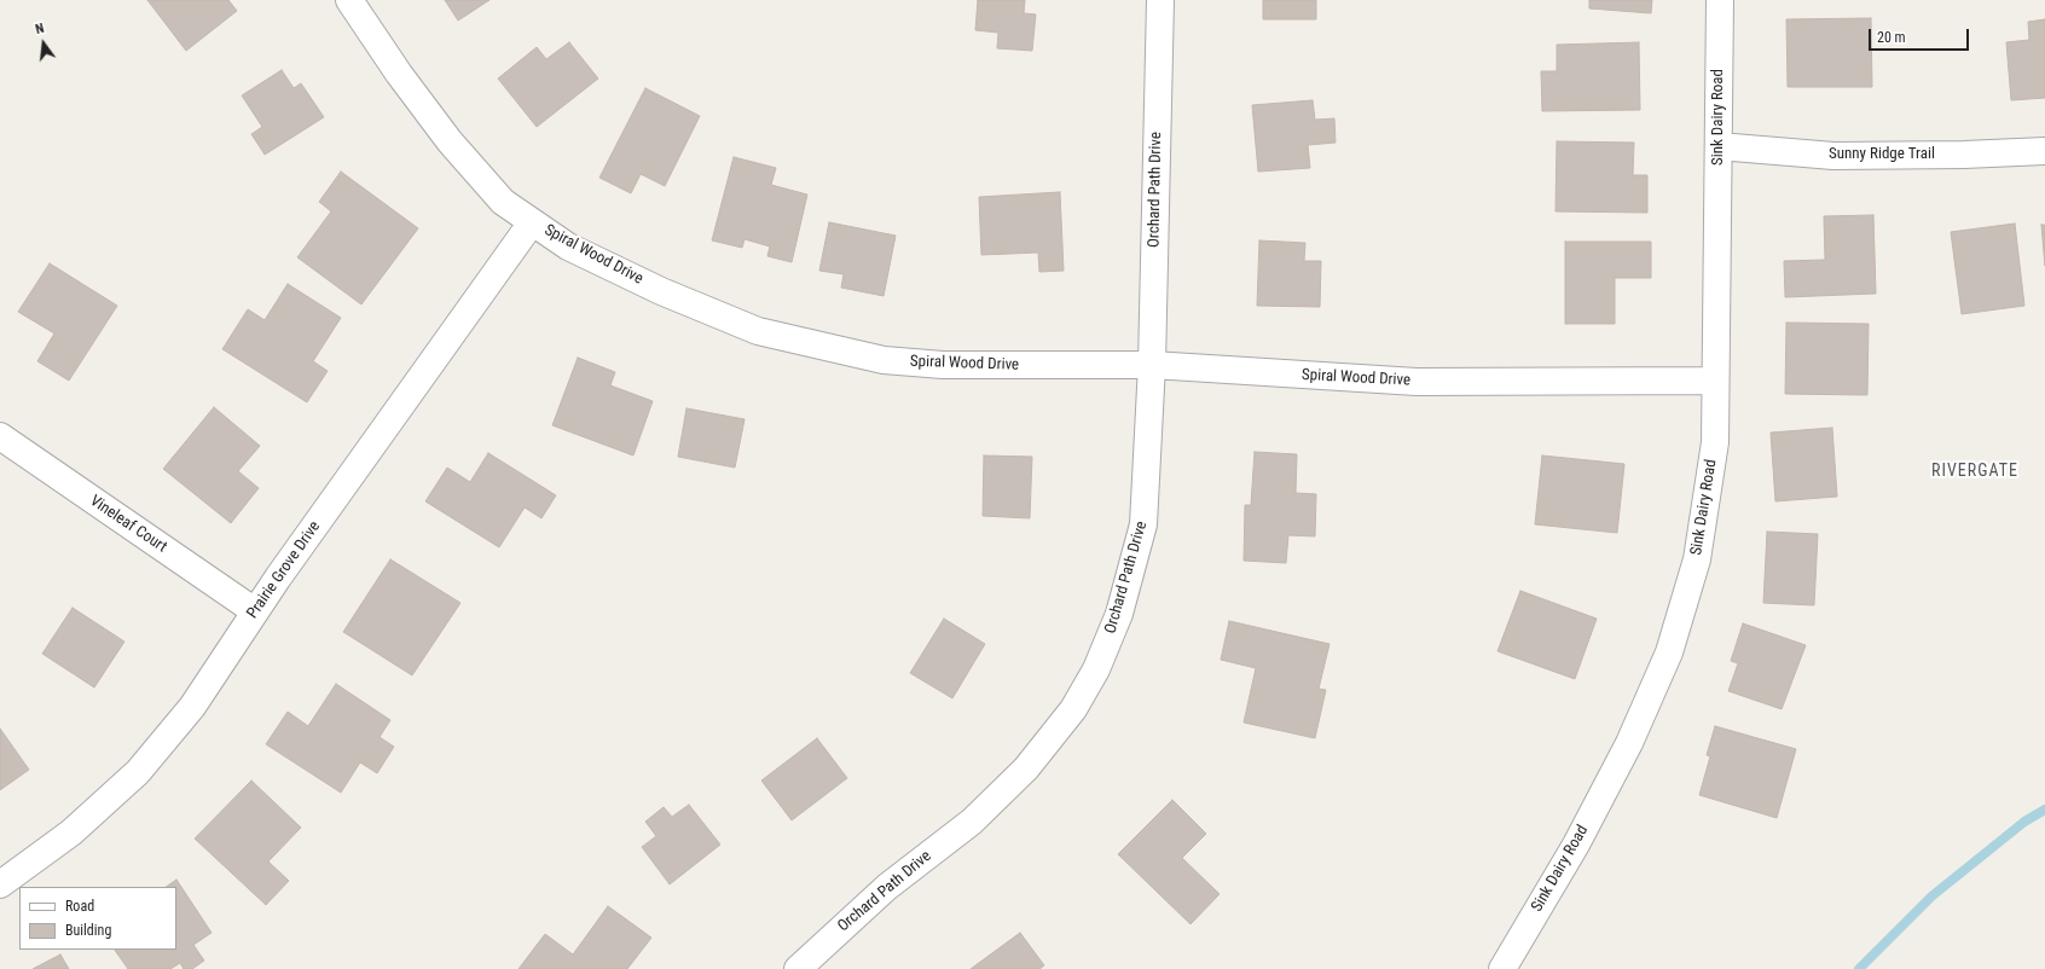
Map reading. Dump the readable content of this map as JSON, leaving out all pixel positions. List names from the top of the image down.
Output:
{
  "streets": {
    "street": [
      "Sink Dairy Road",
      "Sunny Ridge Trail",
      "Orchard Path Drive",
      "Spiral Wood Drive",
      "Vineleaf Court",
      "Prairie Grove Drive"
    ]
  },
  "crossings": [
    ["Sink Dairy Road", "Sunny Ridge Trail"],
    ["Sink Dairy Road", "Spiral Wood Drive"],
    ["Orchard Path Drive", "Spiral Wood Drive"],
    ["Spiral Wood Drive", "Prairie Grove Drive"],
    ["Vineleaf Court", "Prairie Grove Drive"]
  ],
  "districts": ["RIVERGATE"],
  "legend": ["Road", "Building"],
  "scale_bar": "20 m",
  "north": "top"
}
